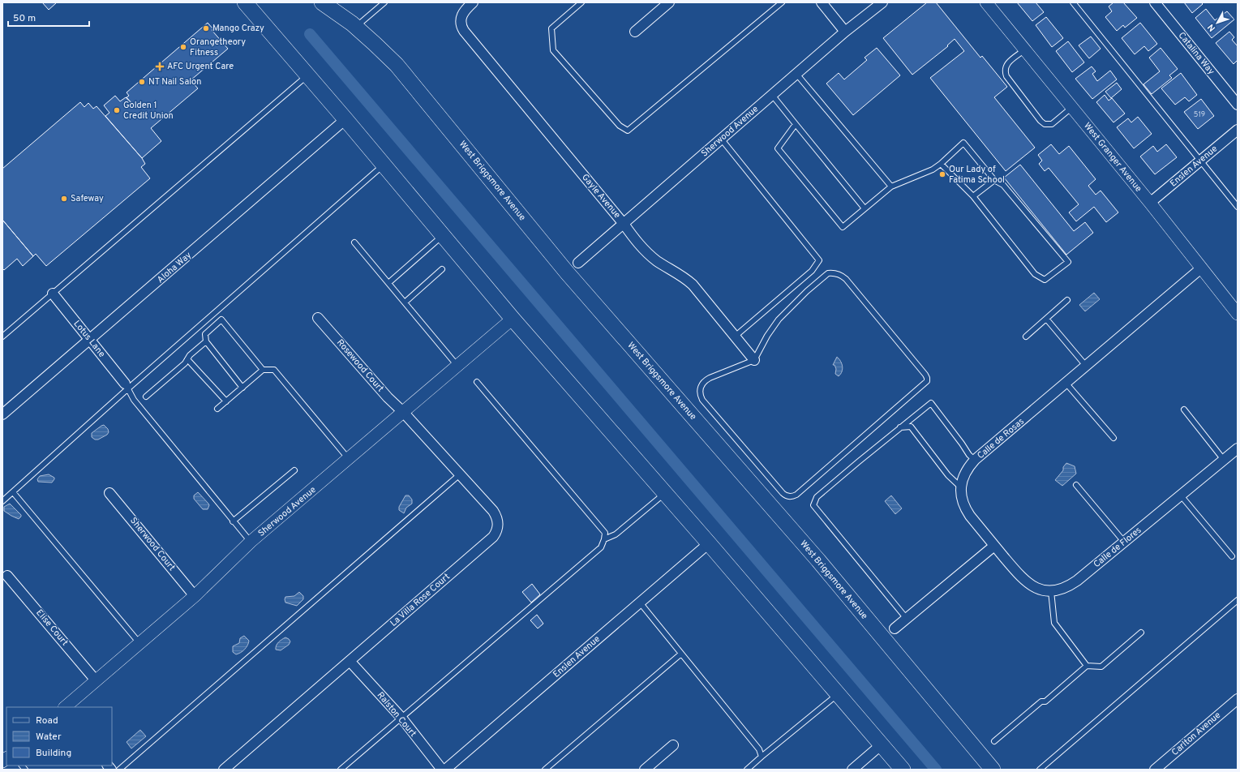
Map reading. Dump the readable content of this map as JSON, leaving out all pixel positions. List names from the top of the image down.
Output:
{
  "streets": {
    "main road": ["West Briggsmore Avenue"],
    "street": [
      "Catalina Way",
      "Sherwood Avenue",
      "West Granger Avenue",
      "Enslen Avenue",
      "Gayle Avenue",
      "Aloha Way",
      "Lotus Lane",
      "Rosewood Court",
      "Calle de Rosas",
      "Sherwood Court",
      "Calle de Flores",
      "La Villa Rose Court",
      "Elise Court",
      "Ralston Court",
      "Carlton Avenue"
    ]
  },
  "crossings": [
    ["Sherwood Avenue", "Gayle Avenue"],
    ["Sherwood Avenue", "Rosewood Court"],
    ["Sherwood Avenue", "Sherwood Court"],
    ["Sherwood Avenue", "La Villa Rose Court"],
    ["Sherwood Avenue", "Elise Court"],
    ["West Granger Avenue", "Enslen Avenue"],
    ["West Granger Avenue", "Calle de Rosas"],
    ["Aloha Way", "Lotus Lane"],
    ["Rosewood Court", "La Villa Rose Court"],
    ["Calle de Rosas", "Calle de Flores"],
    ["La Villa Rose Court", "Ralston Court"]
  ],
  "places": {
    "other": [
      "Mango Crazy",
      "Orangetheory Fitness",
      "NT Nail Salon",
      "Golden 1 Credit Union",
      "Our Lady of Fatima School",
      "Safeway"
    ],
    "health": ["AFC Urgent Care"]
  },
  "house_numbers": ["519"],
  "legend": ["Road", "Water", "Building"],
  "scale_bar": "50 m",
  "north": "bottom left"
}
